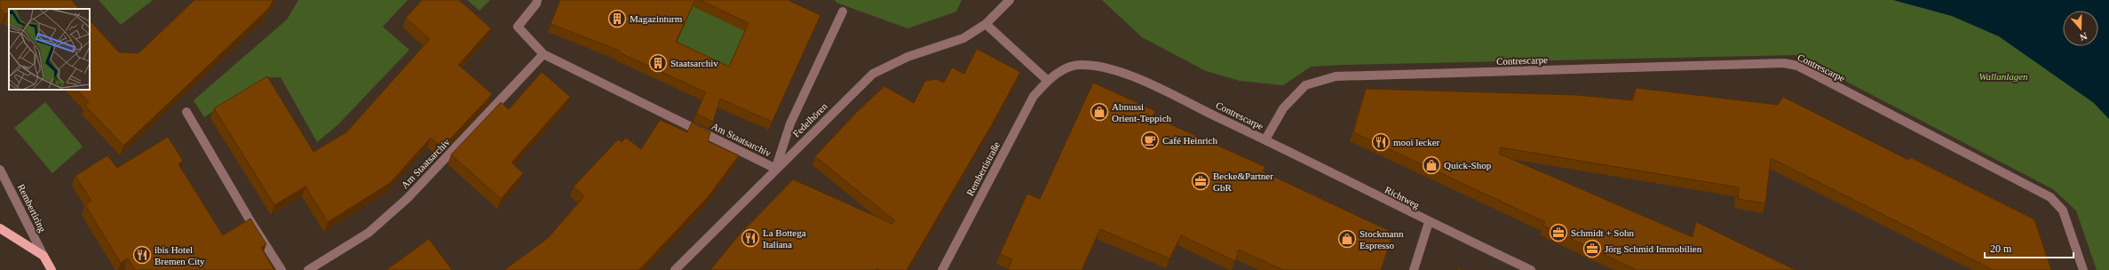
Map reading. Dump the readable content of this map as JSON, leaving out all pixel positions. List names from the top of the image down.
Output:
{
  "streets": {
    "main road": ["Rembertiring"],
    "street": [
      "Contrescarpe",
      "Fedelhören",
      "Am Staatsarchiv",
      "Rembertistraße",
      "Richtweg"
    ]
  },
  "crossings": [
    ["Contrescarpe", "Rembertistraße"],
    ["Contrescarpe", "Richtweg"],
    ["Fedelhören", "Am Staatsarchiv"]
  ],
  "parks": ["Wallanlagen"],
  "places": {
    "building": ["Magazinturm", "Staatsarchiv"],
    "shop": ["Abnussi Orient-Teppich", "Quick-Shop", "Stockmann Espresso"],
    "cafe": ["Café Heinrich"],
    "restaurant": ["mooi lecker", "La Bottega Italiana", "ibis Hotel Bremen City"],
    "office": ["Becke&Partner GbR", "Schmidt + Sohn", "Jörg Schmid Immobilien"]
  },
  "scale_bar": "20 m",
  "north": "bottom"
}
